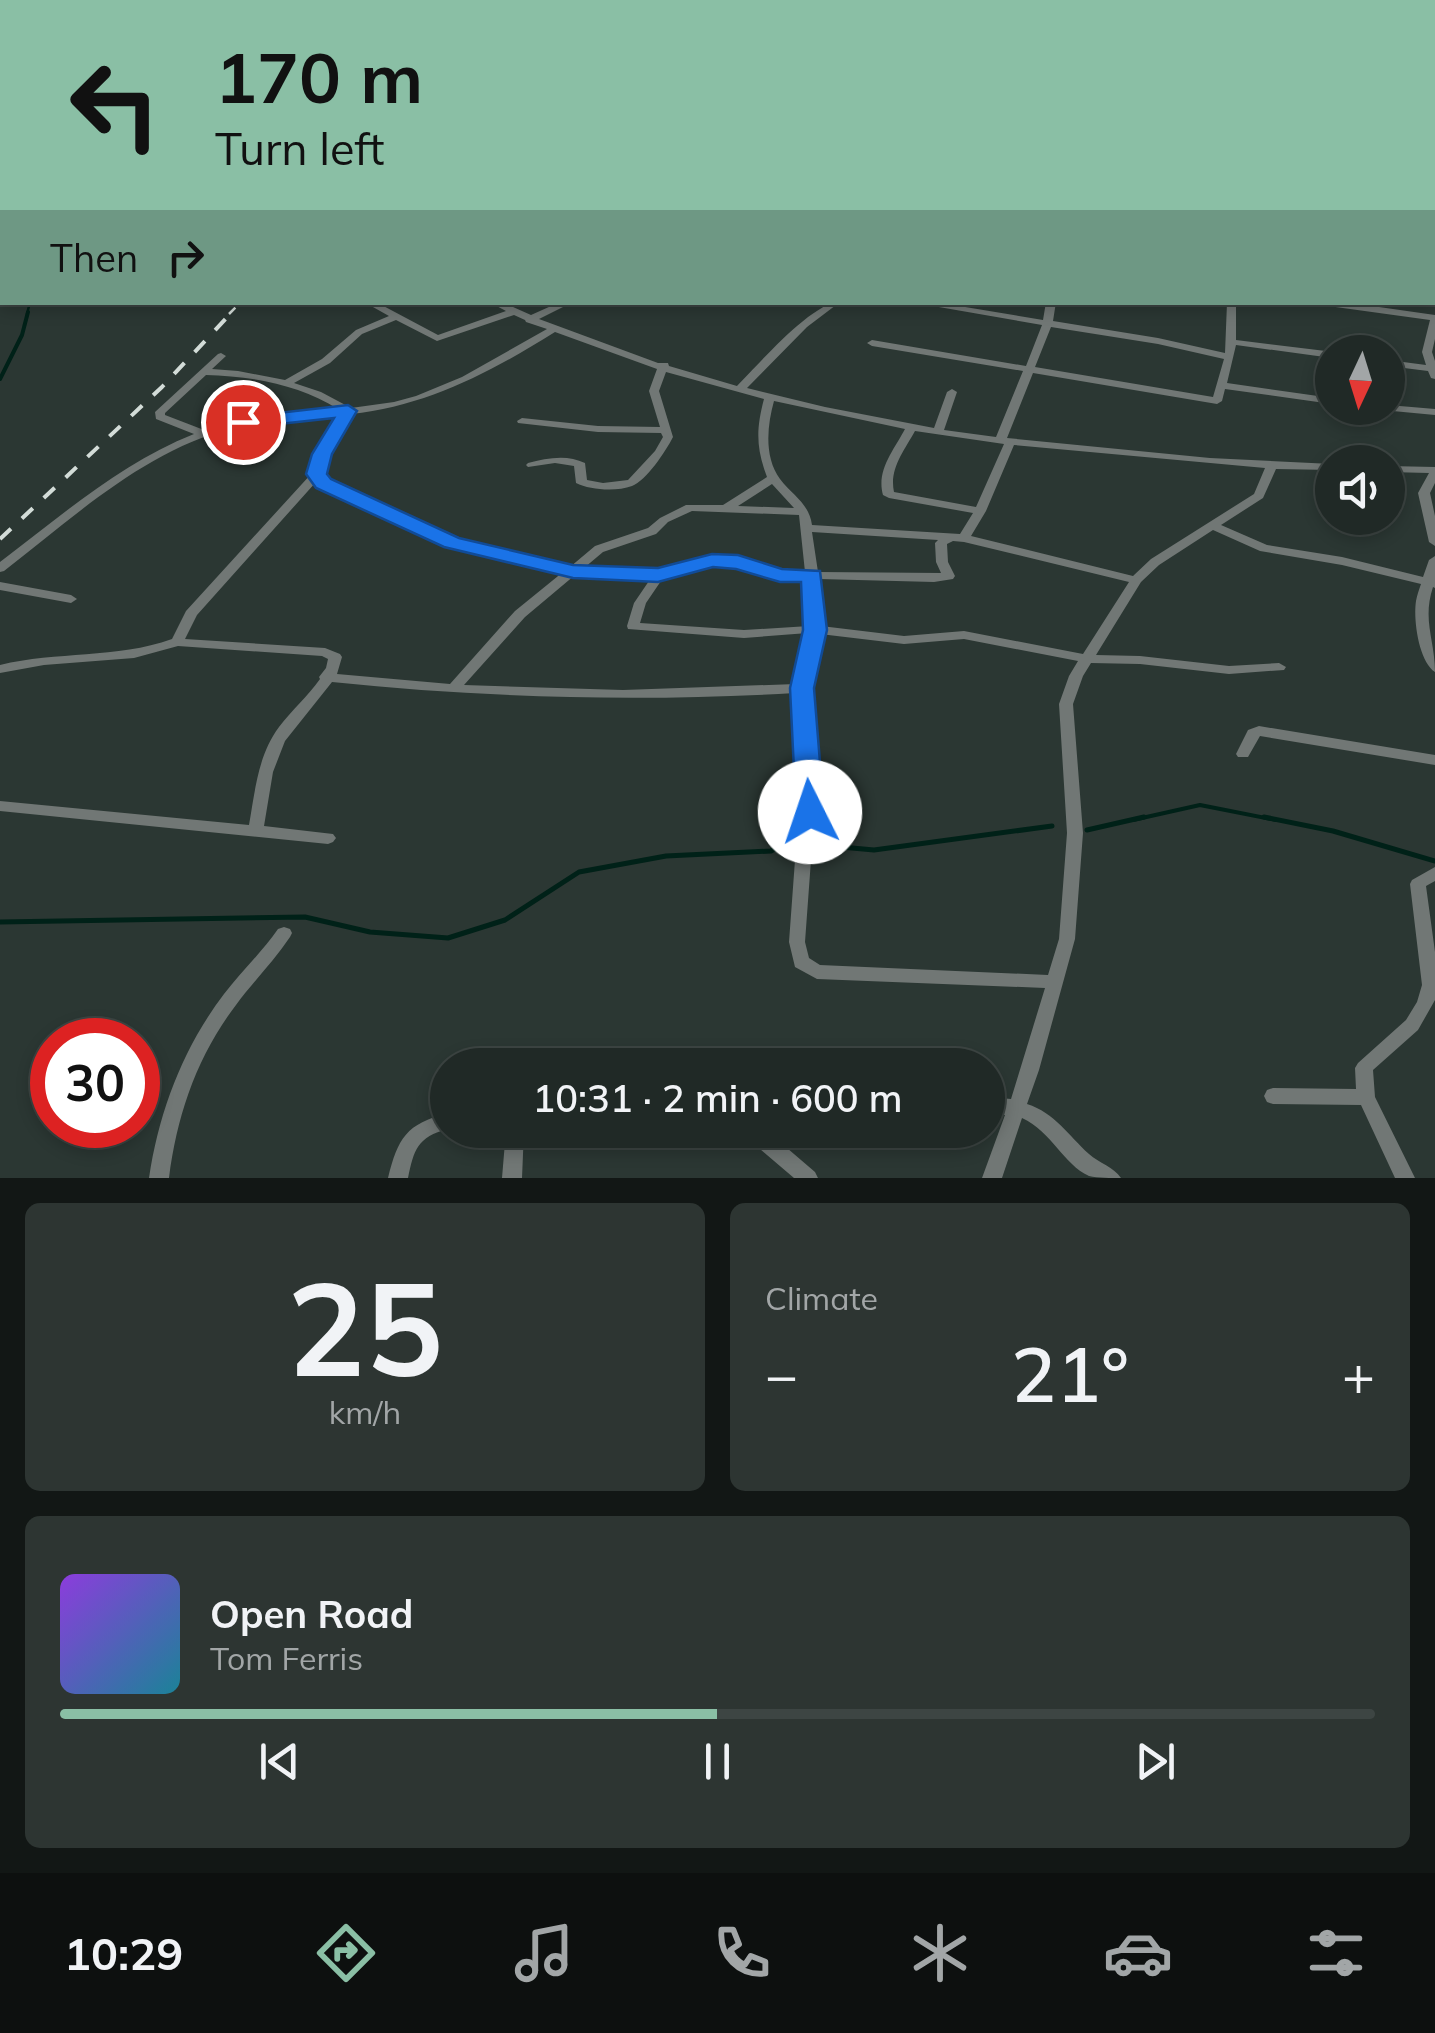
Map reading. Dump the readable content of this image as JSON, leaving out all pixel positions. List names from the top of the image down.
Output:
{
  "north": "bottom",
  "page": {
    "turn": ["170 m", "Turn left"],
    "then": "Then",
    "limit": "30",
    "trip": "10:31 · 2 min · 600 m",
    "tile": [
      ["25", "km/h"],
      "Climate"
    ],
    "heat": ["−", "21°", "+"],
    "song": ["Open Road", "Tom Ferris"],
    "tabs": "10:29"
  }
}
